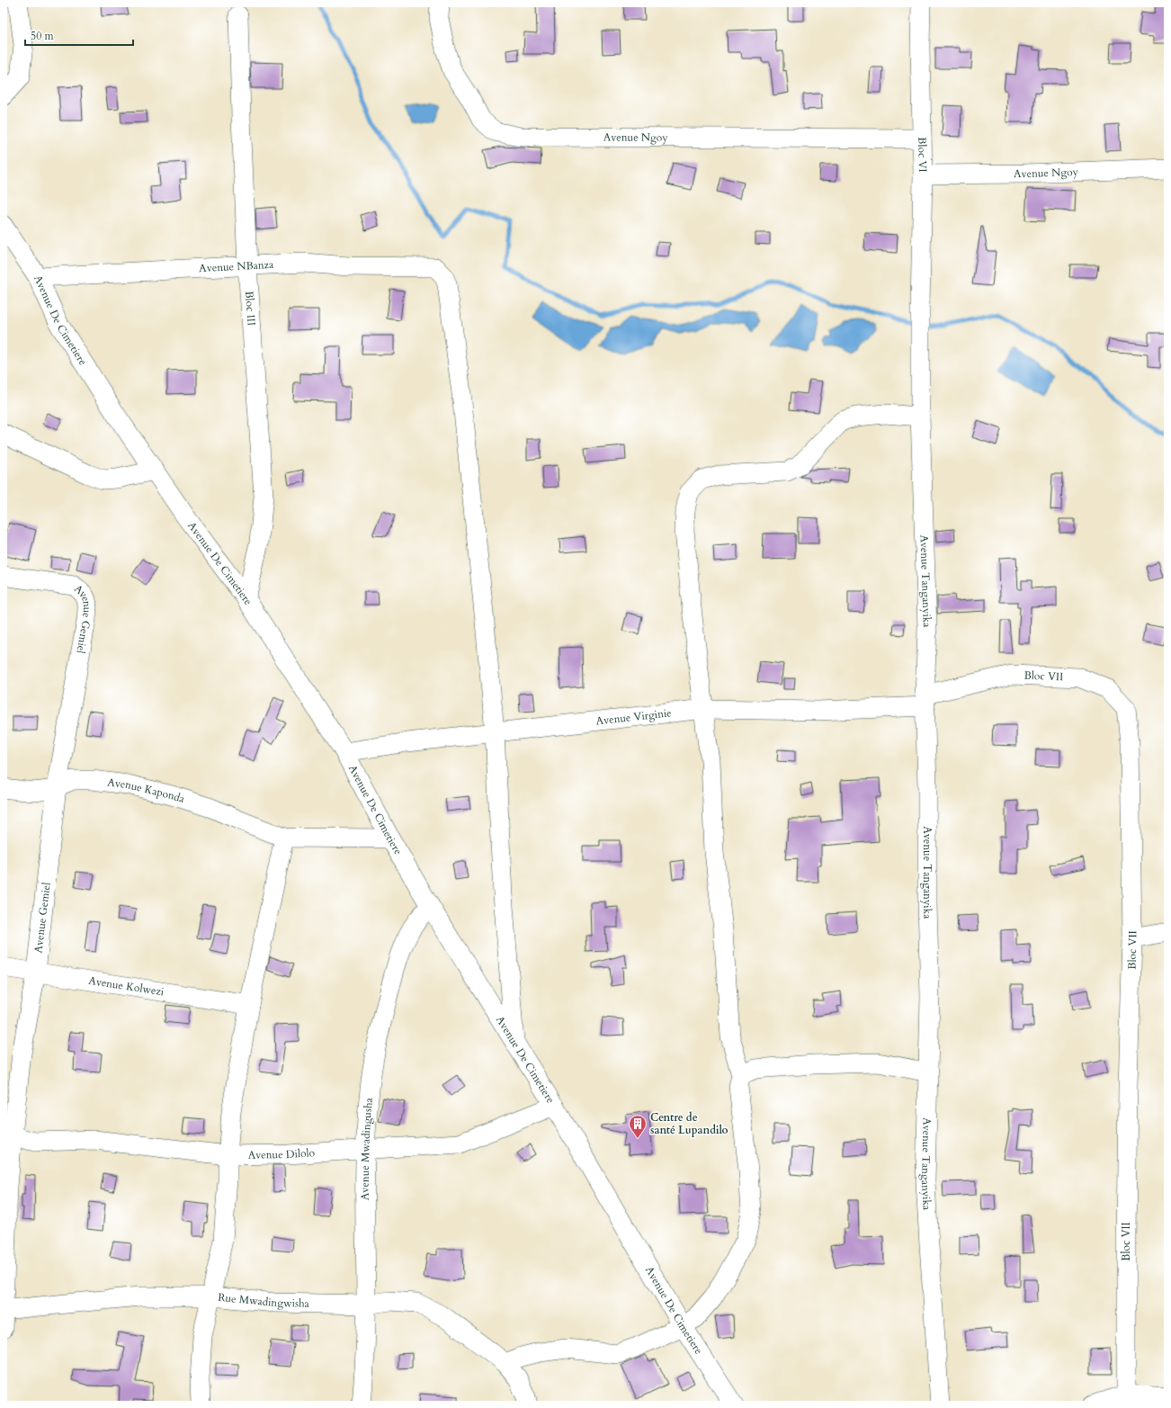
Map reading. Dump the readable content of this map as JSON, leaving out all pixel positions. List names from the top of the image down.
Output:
{
  "streets": {
    "street": [
      "Avenue Ngoy",
      "Bloc VI",
      "Avenue NBanza",
      "Bloc III",
      "Avenue De Cimetiere",
      "Avenue Tanganyika",
      "Avenue Gemiel",
      "Bloc VII",
      "Avenue Virginie",
      "Avenue Kaponda",
      "Avenue Kolwezi",
      "Avenue Mwadingusha",
      "Avenue Dilolo",
      "Rue Mwadingwisha"
    ]
  },
  "crossings": [
    ["Avenue Ngoy", "Bloc VI"],
    ["Bloc VI", "Avenue Tanganyika"],
    ["Avenue NBanza", "Bloc III"],
    ["Avenue NBanza", "Avenue De Cimetiere"],
    ["Avenue NBanza", "Avenue Virginie"],
    ["Bloc III", "Avenue De Cimetiere"],
    ["Avenue De Cimetiere", "Avenue Virginie"],
    ["Avenue De Cimetiere", "Avenue Kaponda"],
    ["Avenue De Cimetiere", "Avenue Mwadingusha"],
    ["Avenue De Cimetiere", "Avenue Dilolo"],
    ["Avenue Tanganyika", "Bloc VII"],
    ["Avenue Tanganyika", "Avenue Virginie"],
    ["Avenue Gemiel", "Avenue Kaponda"],
    ["Avenue Gemiel", "Avenue Kolwezi"],
    ["Avenue Gemiel", "Avenue Dilolo"],
    ["Avenue Gemiel", "Rue Mwadingwisha"],
    ["Bloc VII", "Avenue Virginie"],
    ["Avenue Mwadingusha", "Avenue Dilolo"],
    ["Avenue Mwadingusha", "Rue Mwadingwisha"]
  ],
  "places": {
    "building": ["Centre de santé Lupandilo"]
  },
  "scale_bar": "50 m"
}
